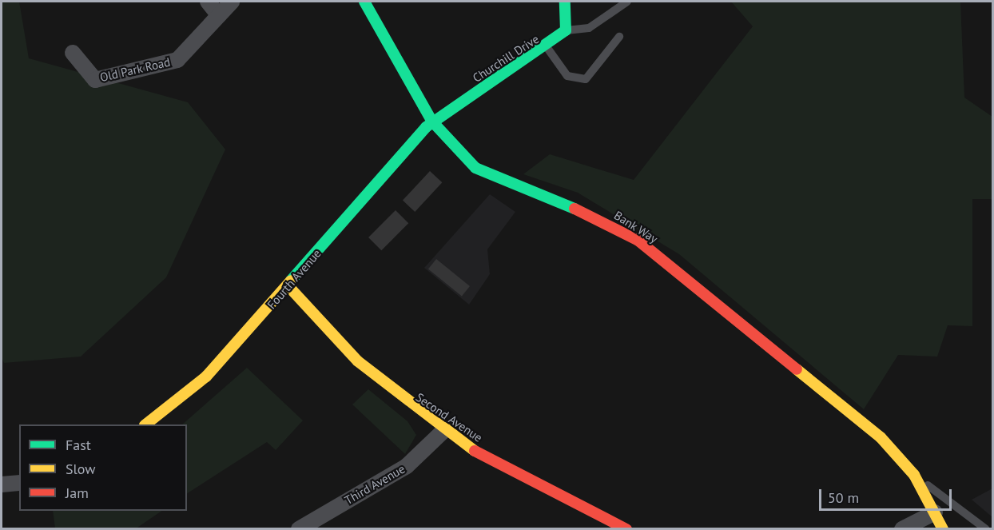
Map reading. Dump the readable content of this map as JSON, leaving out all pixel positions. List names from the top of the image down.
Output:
{
  "streets": {
    "street": [
      "Churchill Drive",
      "Old Park Road",
      "Bank Way",
      "Fourth Avenue",
      "Second Avenue",
      "Third Avenue"
    ]
  },
  "crossings": [
    ["Churchill Drive", "Bank Way"],
    ["Churchill Drive", "Fourth Avenue"],
    ["Bank Way", "Fourth Avenue"],
    ["Fourth Avenue", "Second Avenue"],
    ["Second Avenue", "Third Avenue"]
  ],
  "legend": ["Fast", "Slow", "Jam"],
  "scale_bar": "50 m"
}
